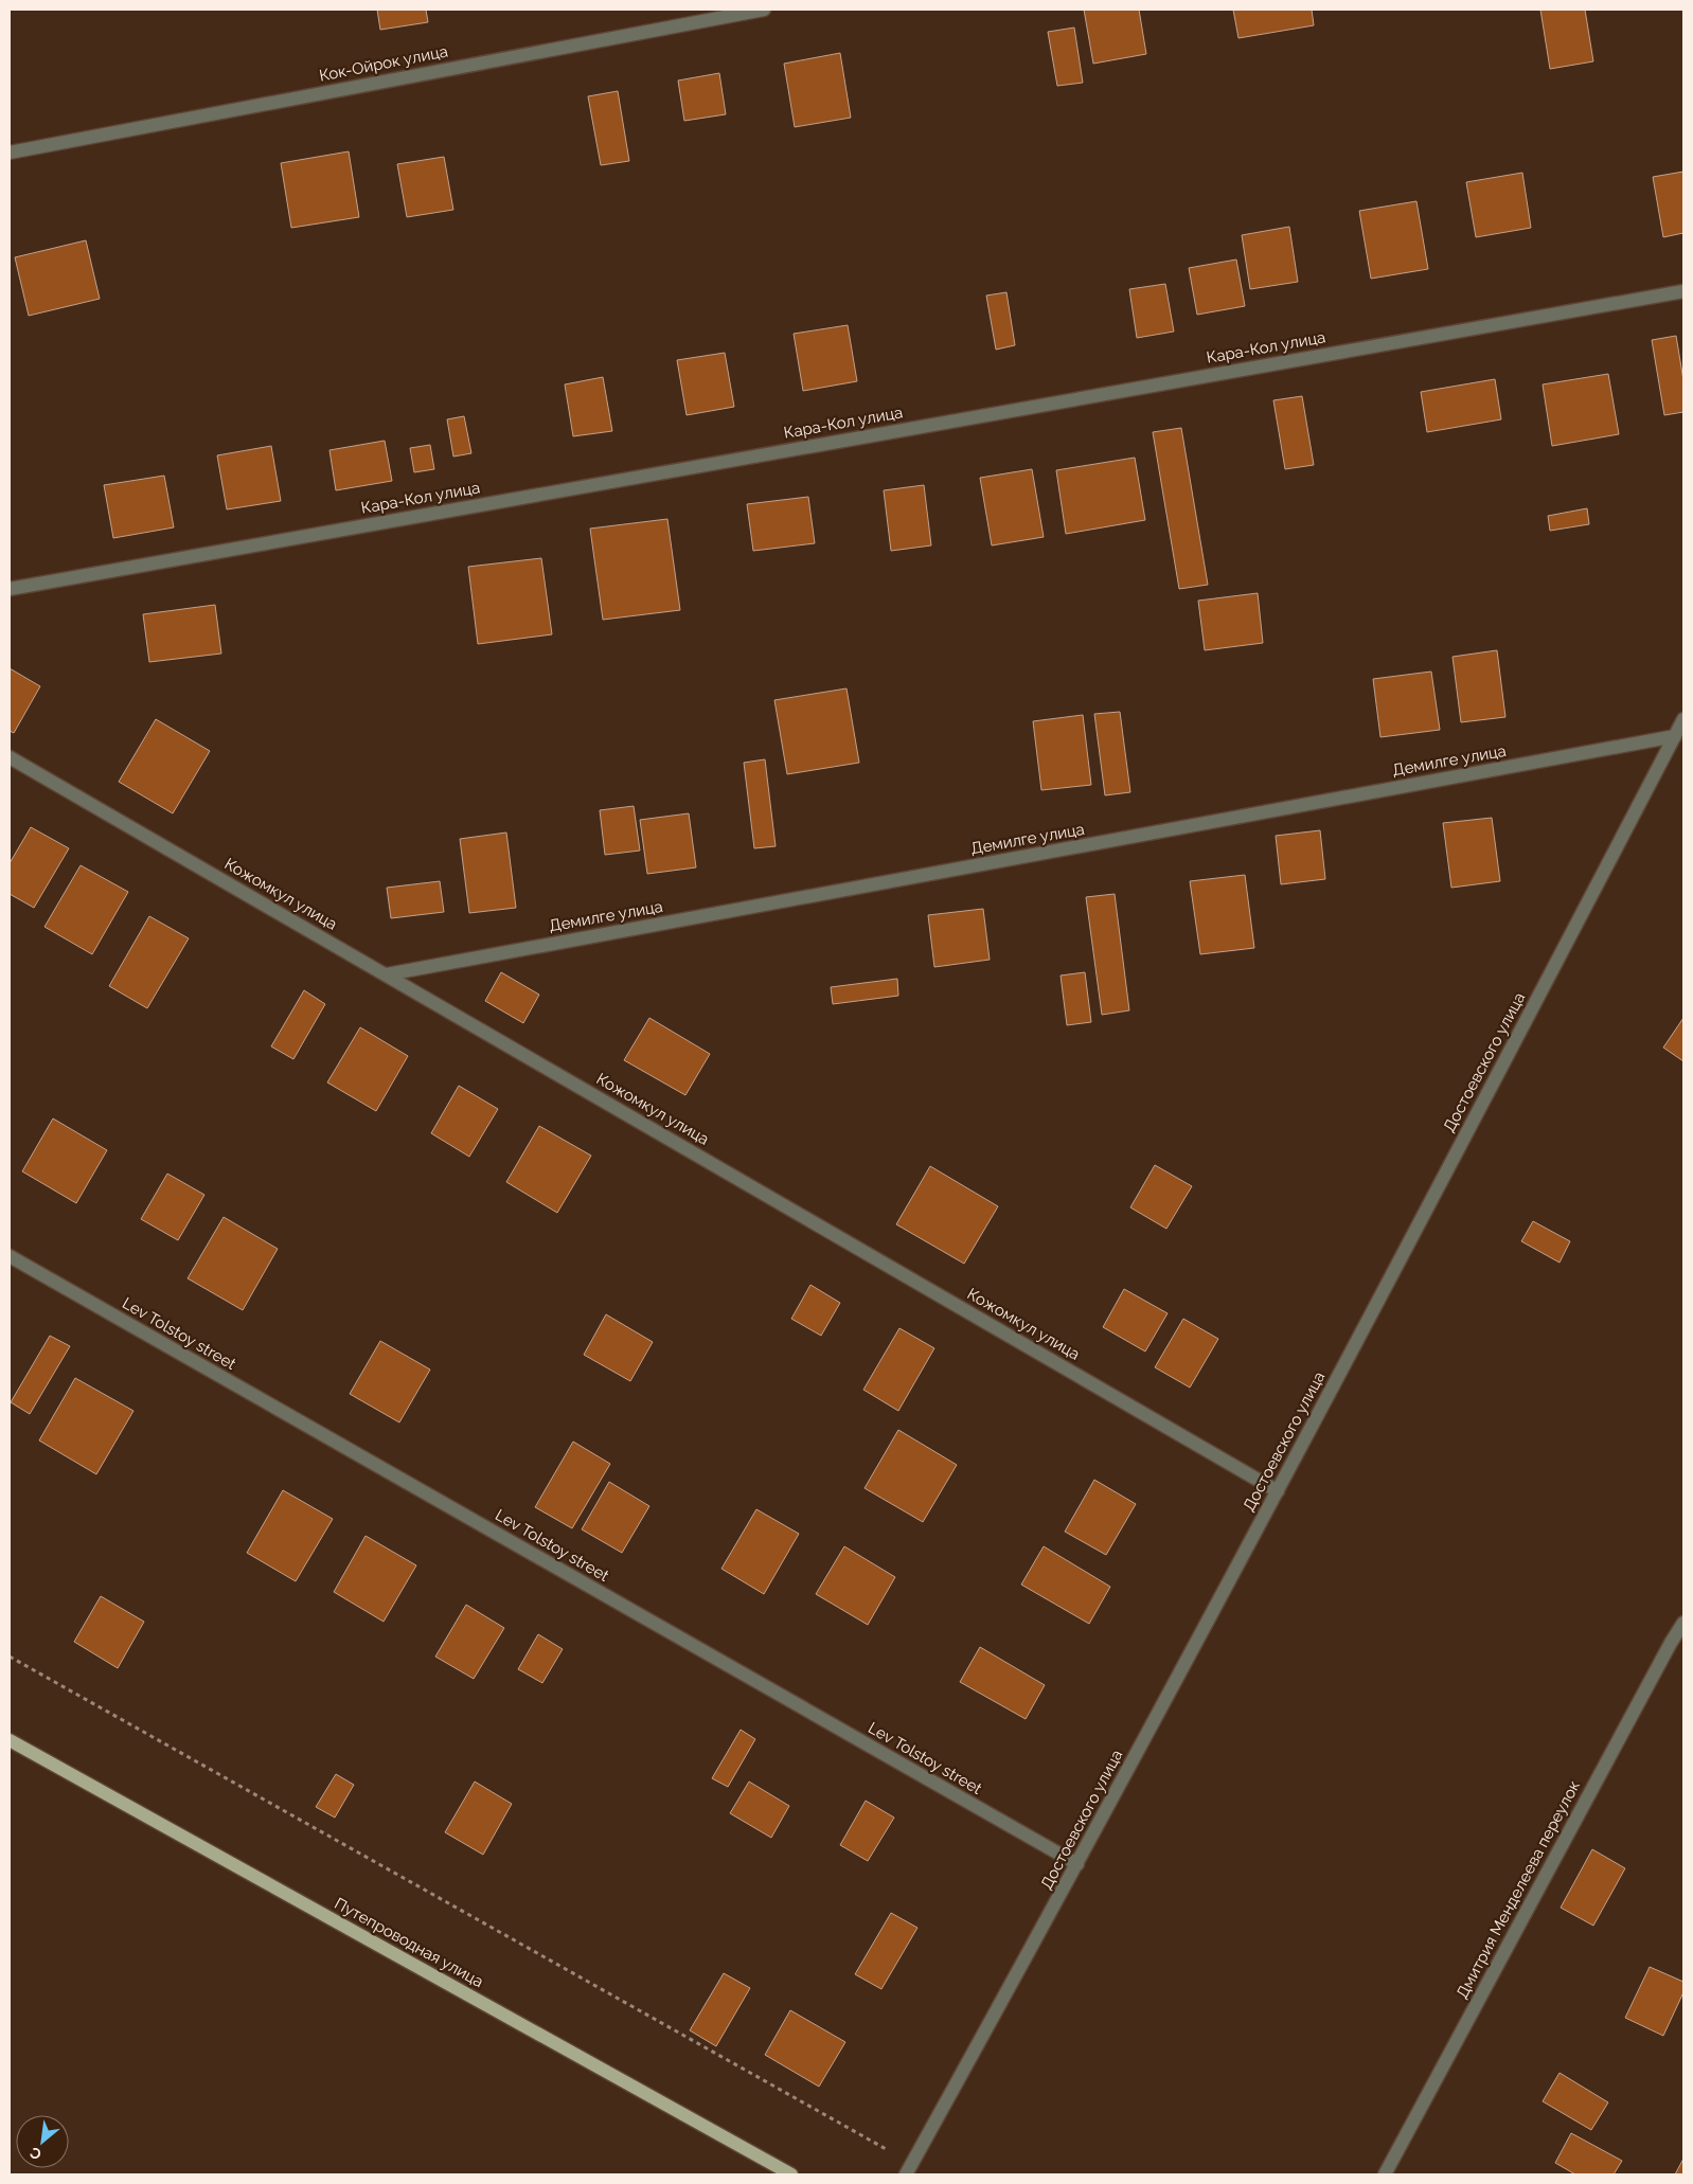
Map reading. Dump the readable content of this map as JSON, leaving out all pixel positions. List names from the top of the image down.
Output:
{
  "streets": {
    "main road": ["Путепроводная улица"],
    "street": [
      "Кок-Ойрок улица",
      "Кара-Кол улица",
      "Демилге улица",
      "Кожомкул улица",
      "Достоевского улица",
      "Lev Tolstoy street",
      "Дмитрия Менделеева переулок"
    ]
  },
  "crossings": [
    ["Демилге улица", "Кожомкул улица"],
    ["Демилге улица", "Достоевского улица"],
    ["Кожомкул улица", "Достоевского улица"],
    ["Достоевского улица", "Lev Tolstoy street"]
  ],
  "north": "bottom left"
}
